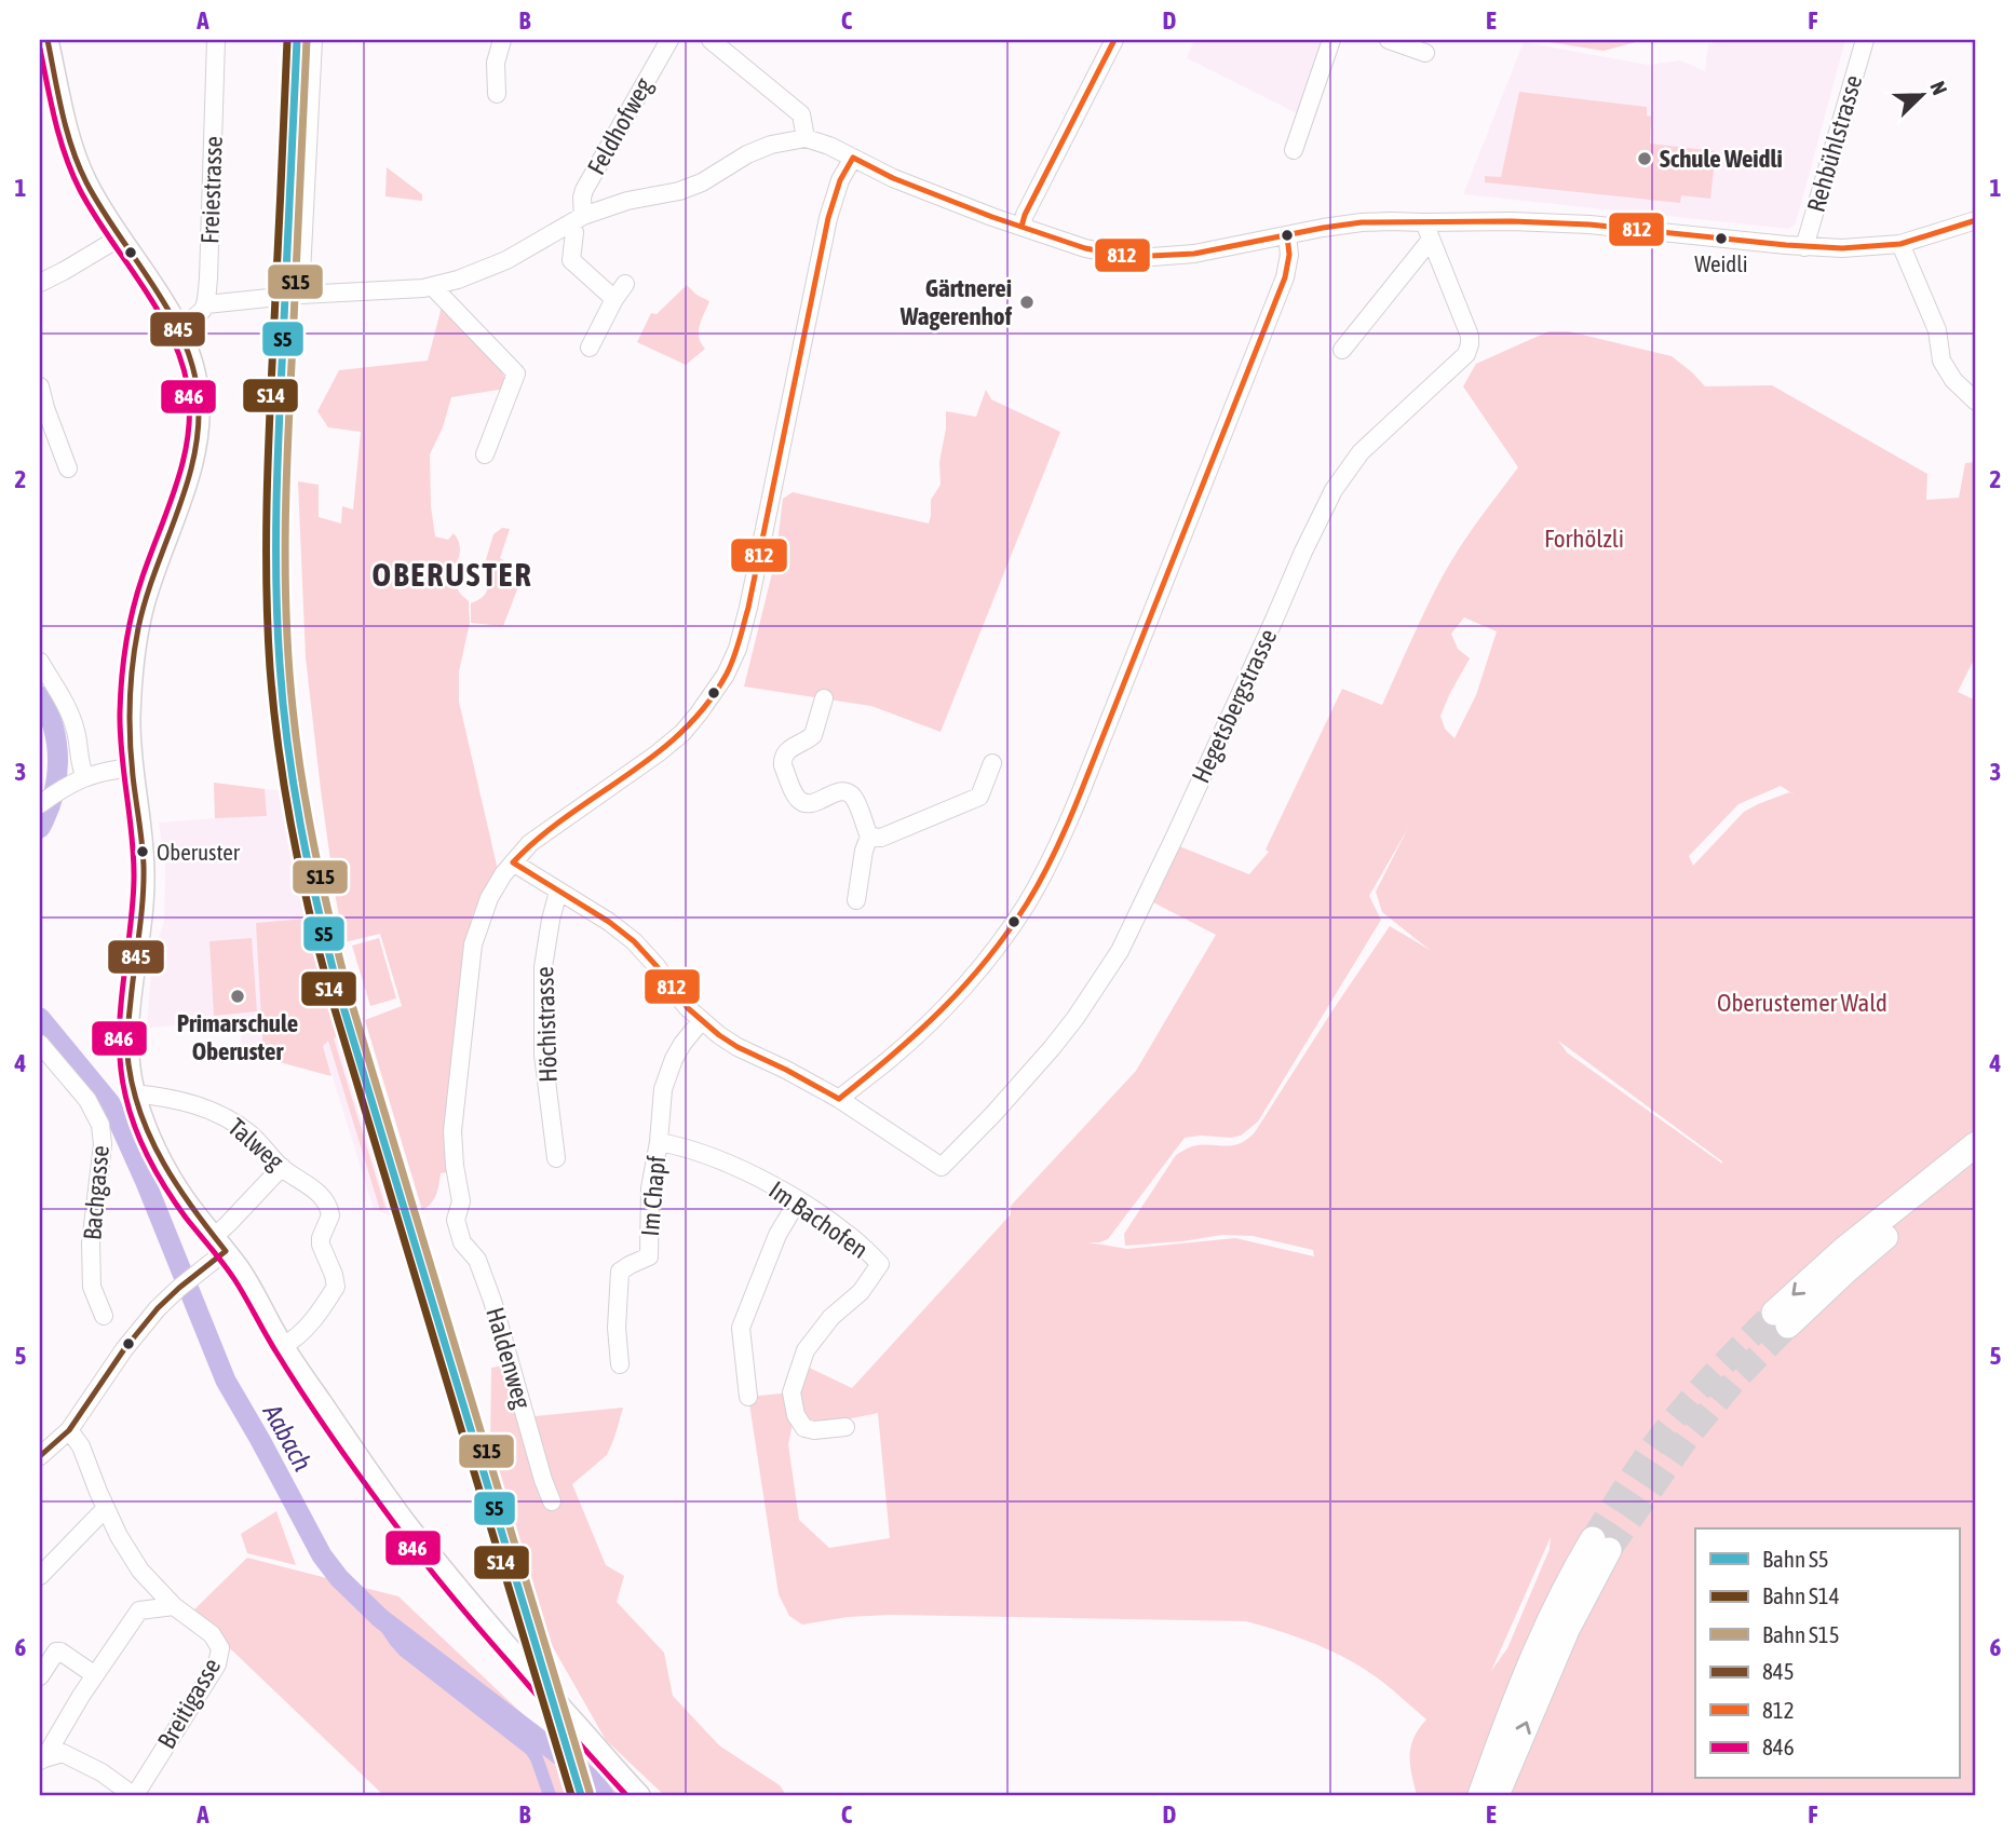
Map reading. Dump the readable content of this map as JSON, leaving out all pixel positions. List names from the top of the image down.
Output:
{
  "streets": {
    "street": [
      "Feldhofweg",
      "Rehbühlstrasse",
      "Freiestrasse",
      "Hegetsbergstrasse",
      "Höchistrasse",
      "Talweg",
      "Bachgasse",
      "Im Chapf",
      "Im Bachofen",
      "Haldenweg",
      "Breitigasse"
    ]
  },
  "crossings": [
    ["Im Chapf", "Im Bachofen"]
  ],
  "districts": ["OBERUSTER"],
  "water": ["Aabach"],
  "parks": ["Forhölzli", "Oberustemer Wald"],
  "places": [
    "Schule Weidli",
    "Weidli",
    "Gärtnerei Wagerenhof",
    "Oberuster",
    "Primarschule Oberuster"
  ],
  "lines": [
    "rail line S5",
    "rail line S14",
    "rail line S15",
    "transit line 845",
    "transit line 812",
    "transit line 846"
  ],
  "legend": [
    "Bahn S5",
    "Bahn S14",
    "Bahn S15",
    "845",
    "812",
    "846"
  ],
  "north": "top right",
  "grid": {
    "columns": [
      "A",
      "B",
      "C",
      "D",
      "E",
      "F"
    ],
    "rows": [
      "1",
      "2",
      "3",
      "4",
      "5",
      "6"
    ]
  }
}
